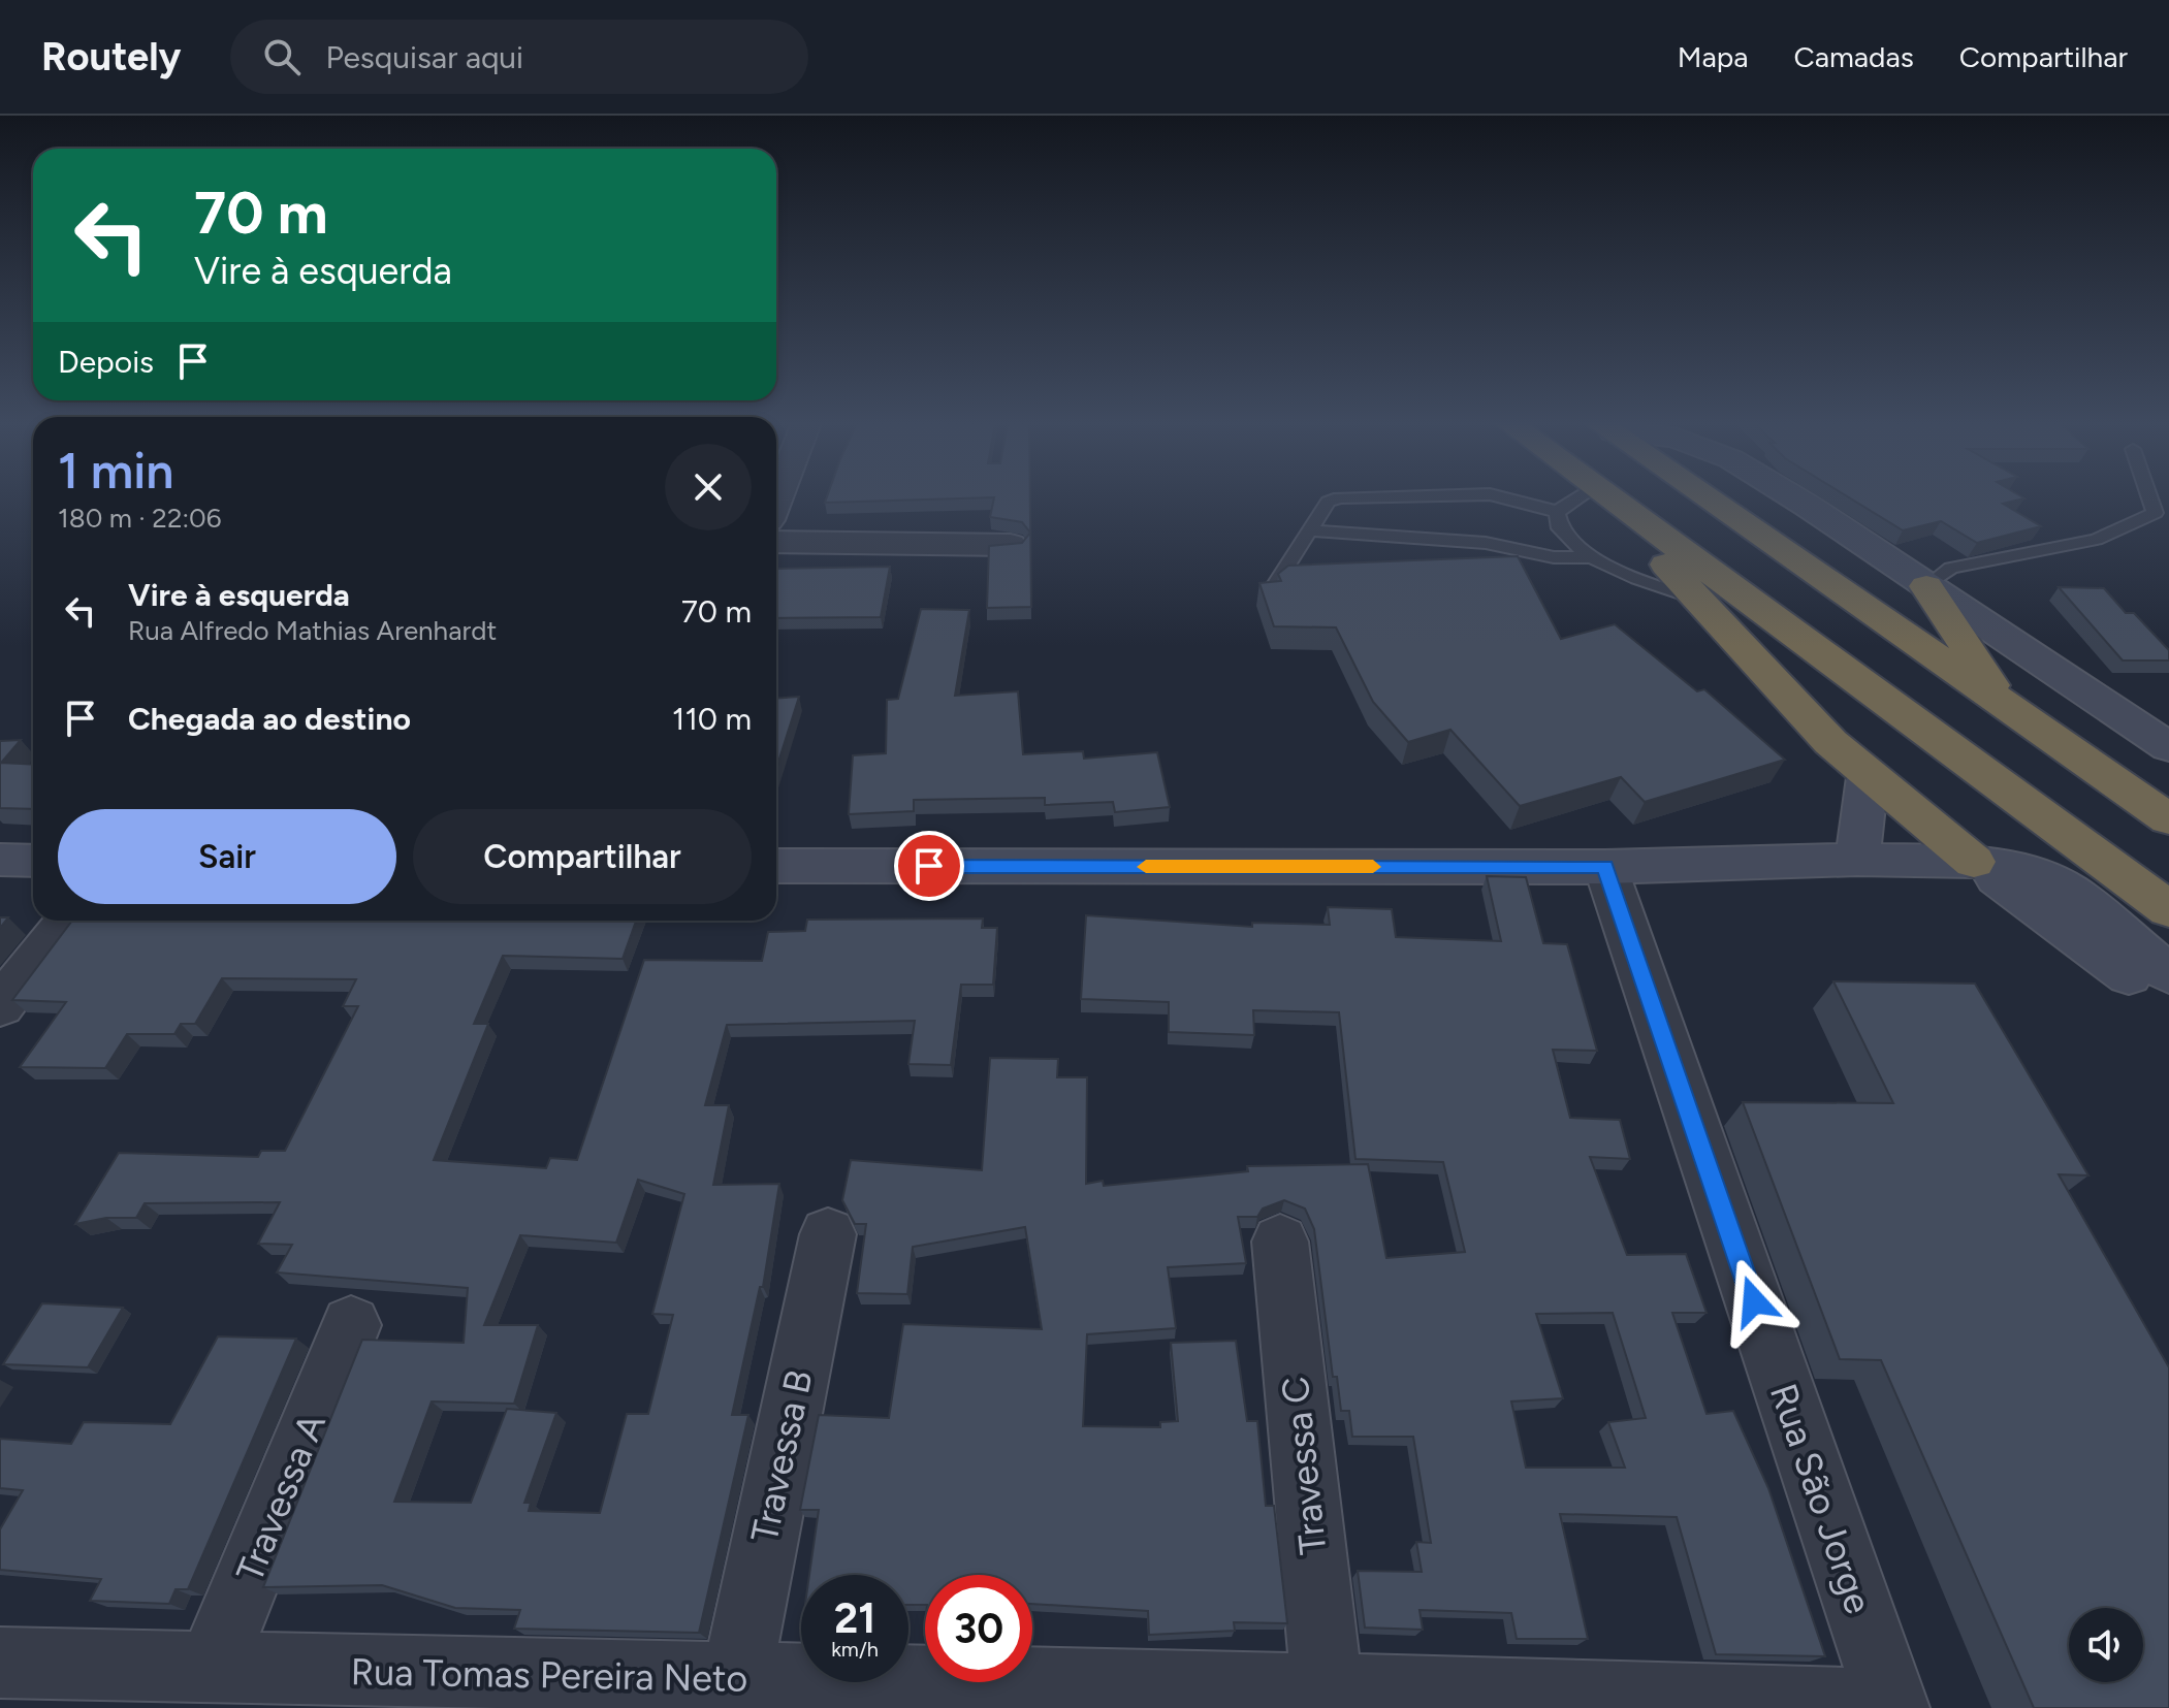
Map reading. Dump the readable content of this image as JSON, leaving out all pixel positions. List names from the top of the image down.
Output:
{
  "streets": {
    "street": [
      "Travessa B",
      "Travessa C",
      "Travessa A",
      "Rua São Jorge",
      "Rua Tomas Pereira Neto"
    ]
  },
  "crossings": [
    ["Travessa B", "Rua Tomas Pereira Neto"],
    ["Travessa C", "Rua Tomas Pereira Neto"],
    ["Travessa A", "Rua Tomas Pereira Neto"],
    ["Rua São Jorge", "Rua Tomas Pereira Neto"]
  ],
  "page": {
    "header": "Routely",
    "search": "Pesquisar aqui",
    "nav": ["Mapa", "Camadas", "Compartilhar"],
    "turn": ["70 m", "Vire à esquerda"],
    "then": "Depois",
    "heading": ["1 min", "180 m · 22:06"],
    "list": [
      {
        "name": "Vire à esquerda",
        "note": "Rua Alfredo Mathias Arenhardt",
        "value": "70 m"
      },
      {
        "name": "Chegada ao destino",
        "value": "110 m"
      }
    ],
    "buttons": ["Sair", "Compartilhar"],
    "speed": "21 km/h",
    "limit": "30"
  }
}
